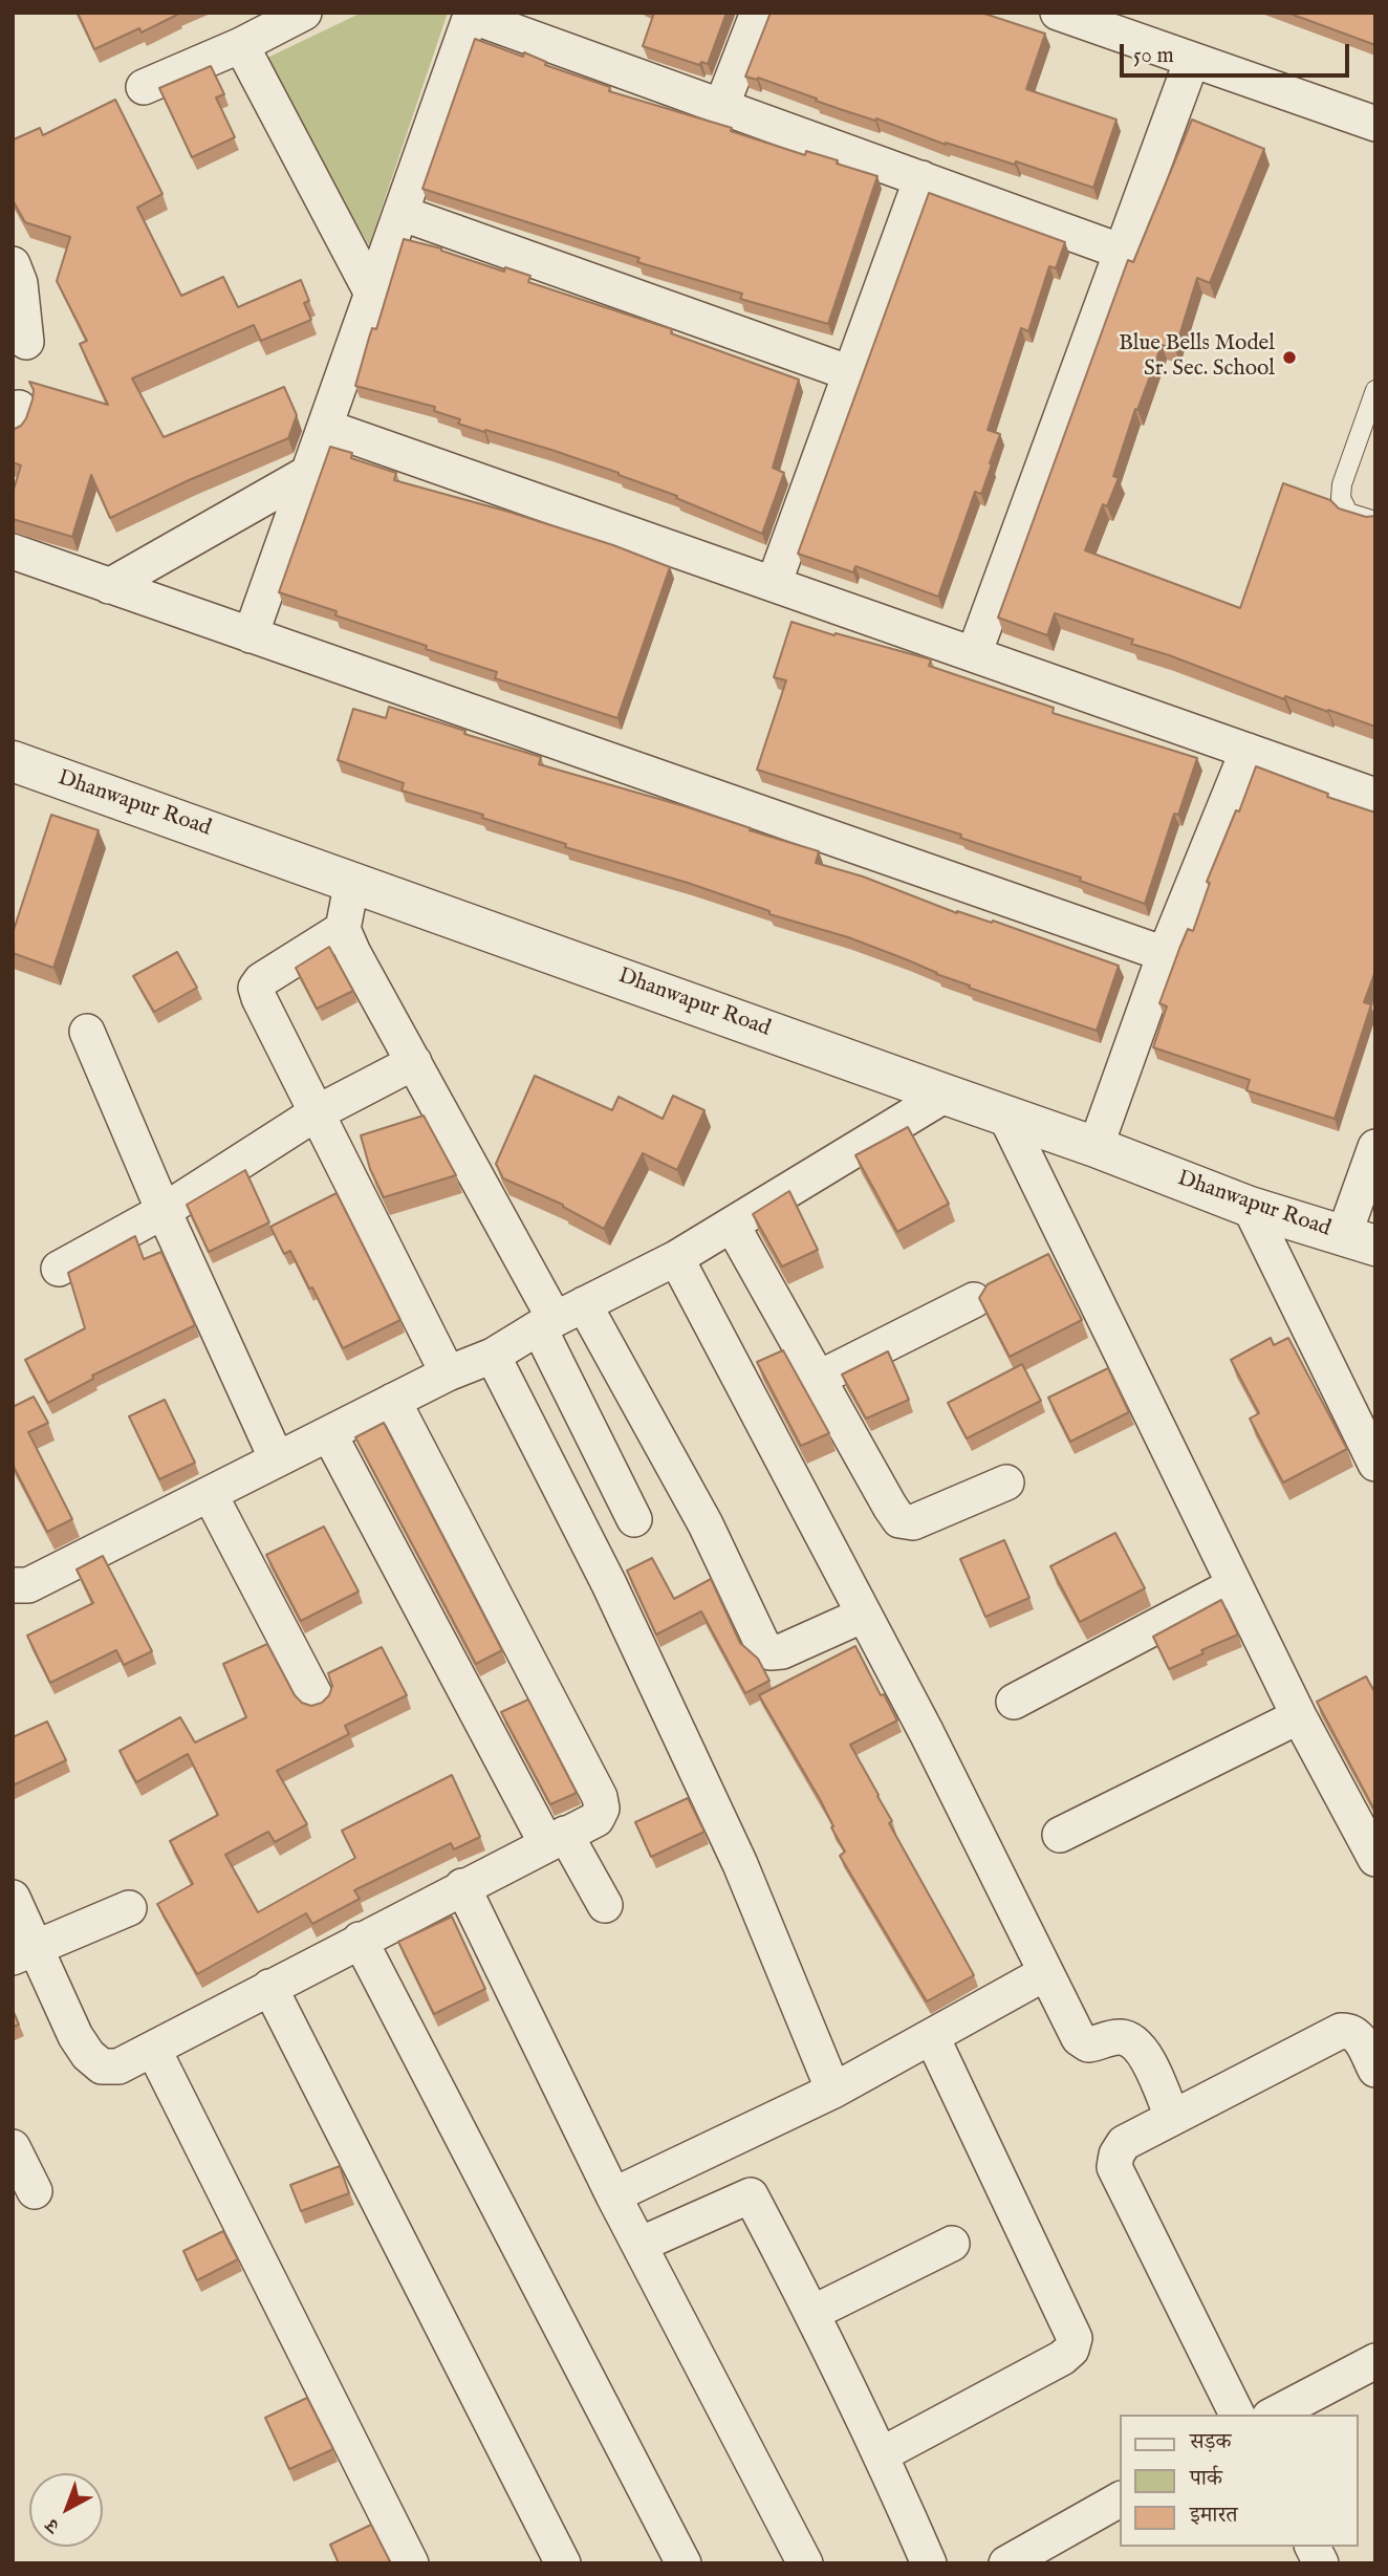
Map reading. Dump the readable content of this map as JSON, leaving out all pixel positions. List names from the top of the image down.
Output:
{
  "streets": {
    "street": ["Dhanwapur Road"]
  },
  "places": ["Blue Bells Model Sr. Sec. School"],
  "legend": ["सड़क", "पार्क", "इमारत"],
  "scale_bar": "50 m",
  "north": "bottom left"
}
